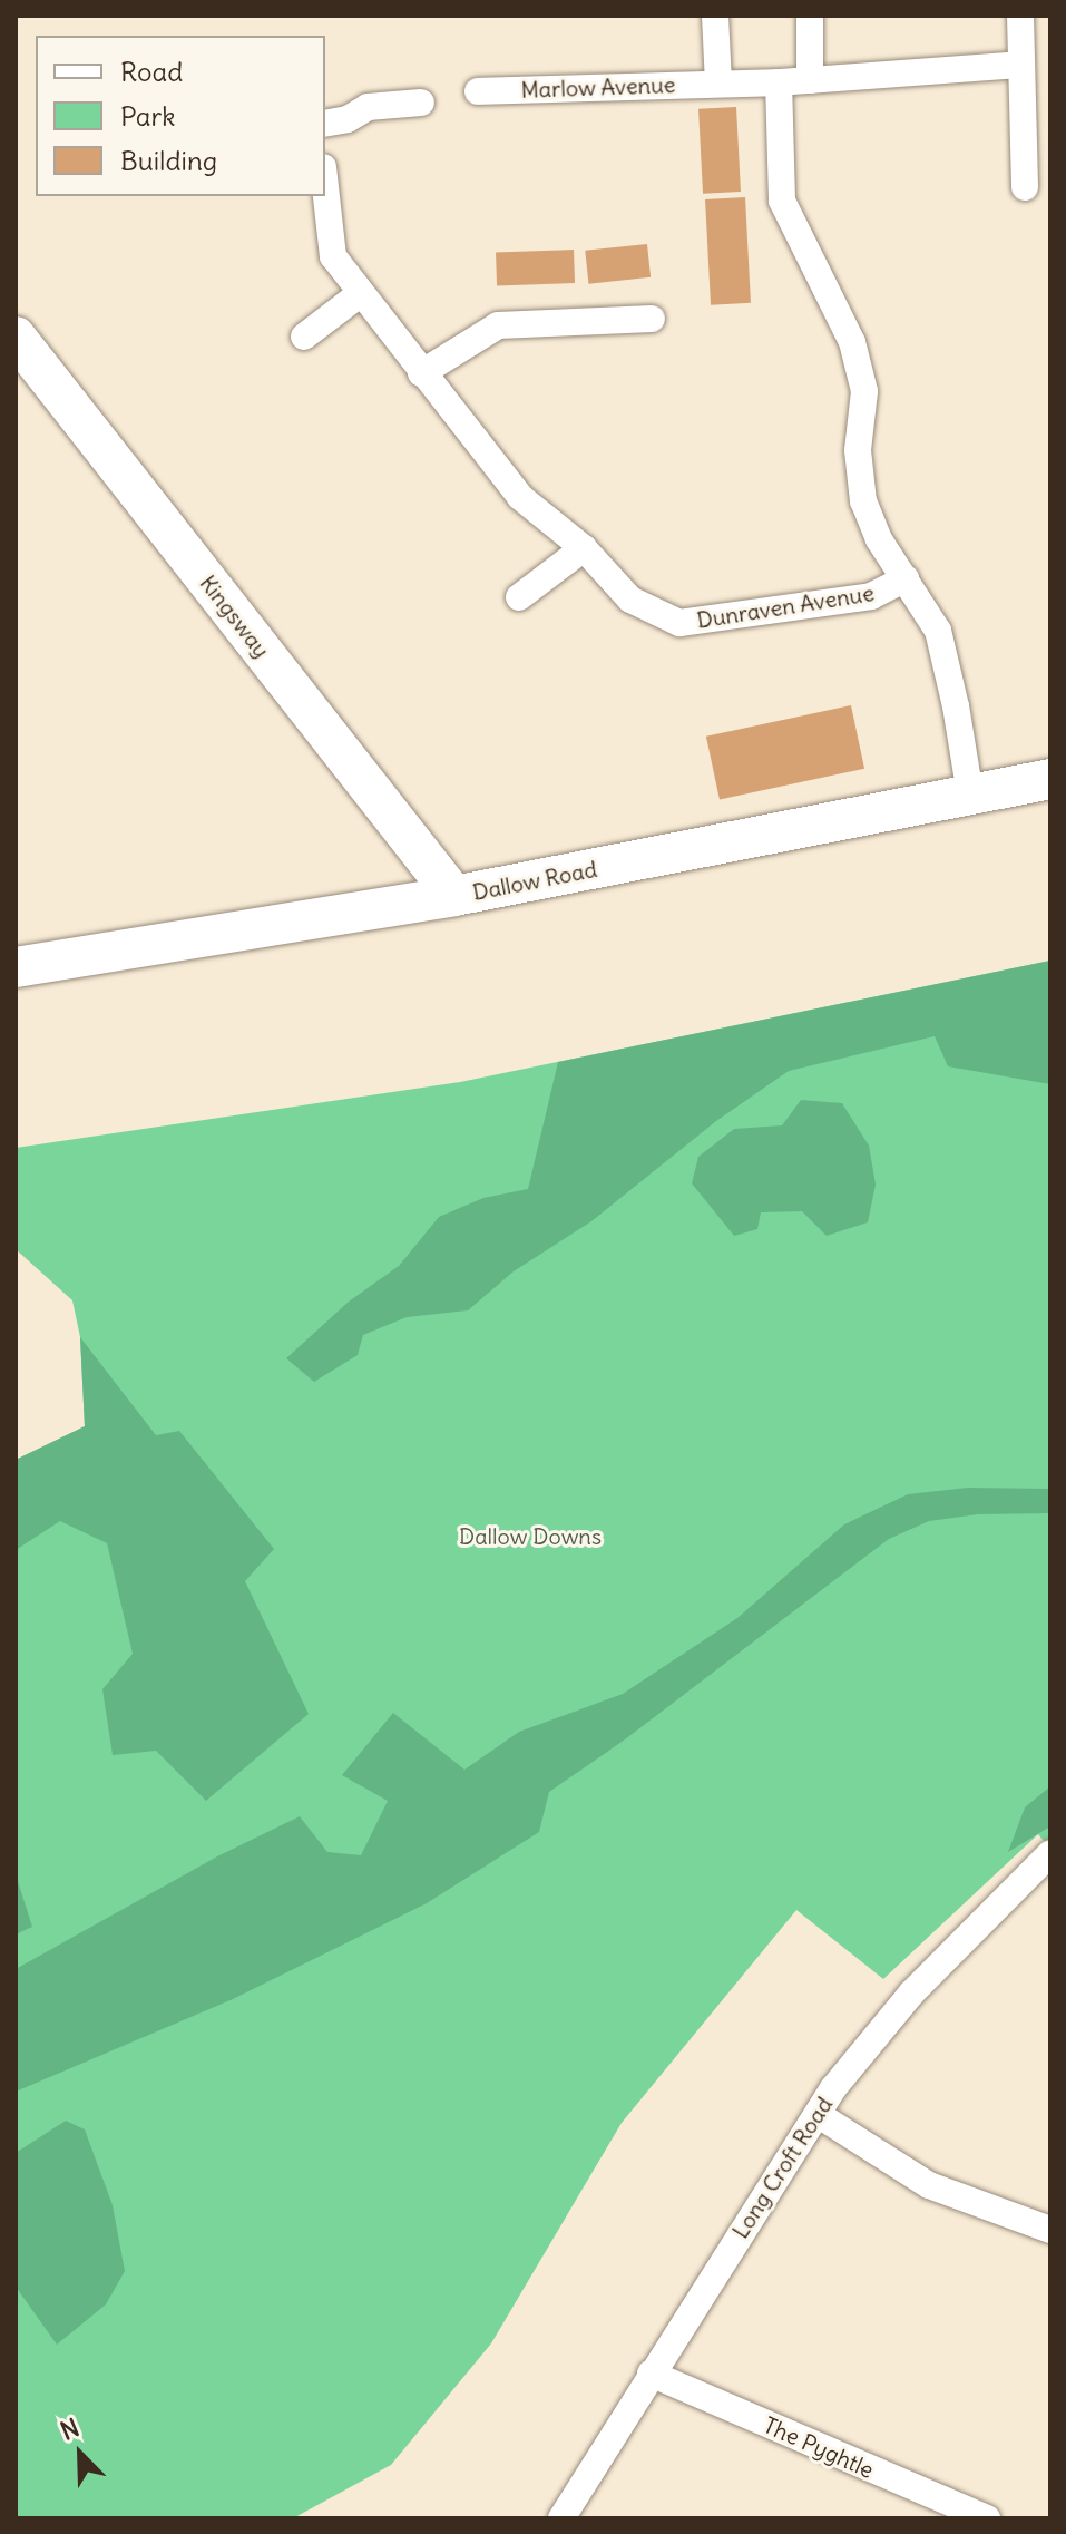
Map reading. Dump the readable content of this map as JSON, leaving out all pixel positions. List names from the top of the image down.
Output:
{
  "streets": {
    "street": [
      "Marlow Avenue",
      "Dunraven Avenue",
      "Kingsway",
      "Dallow Road",
      "Long Croft Road",
      "The Pyghtle"
    ]
  },
  "crossings": [
    ["Kingsway", "Dallow Road"],
    ["Long Croft Road", "The Pyghtle"]
  ],
  "parks": ["Dallow Downs"],
  "legend": ["Road", "Park", "Building"],
  "north": "top left"
}
